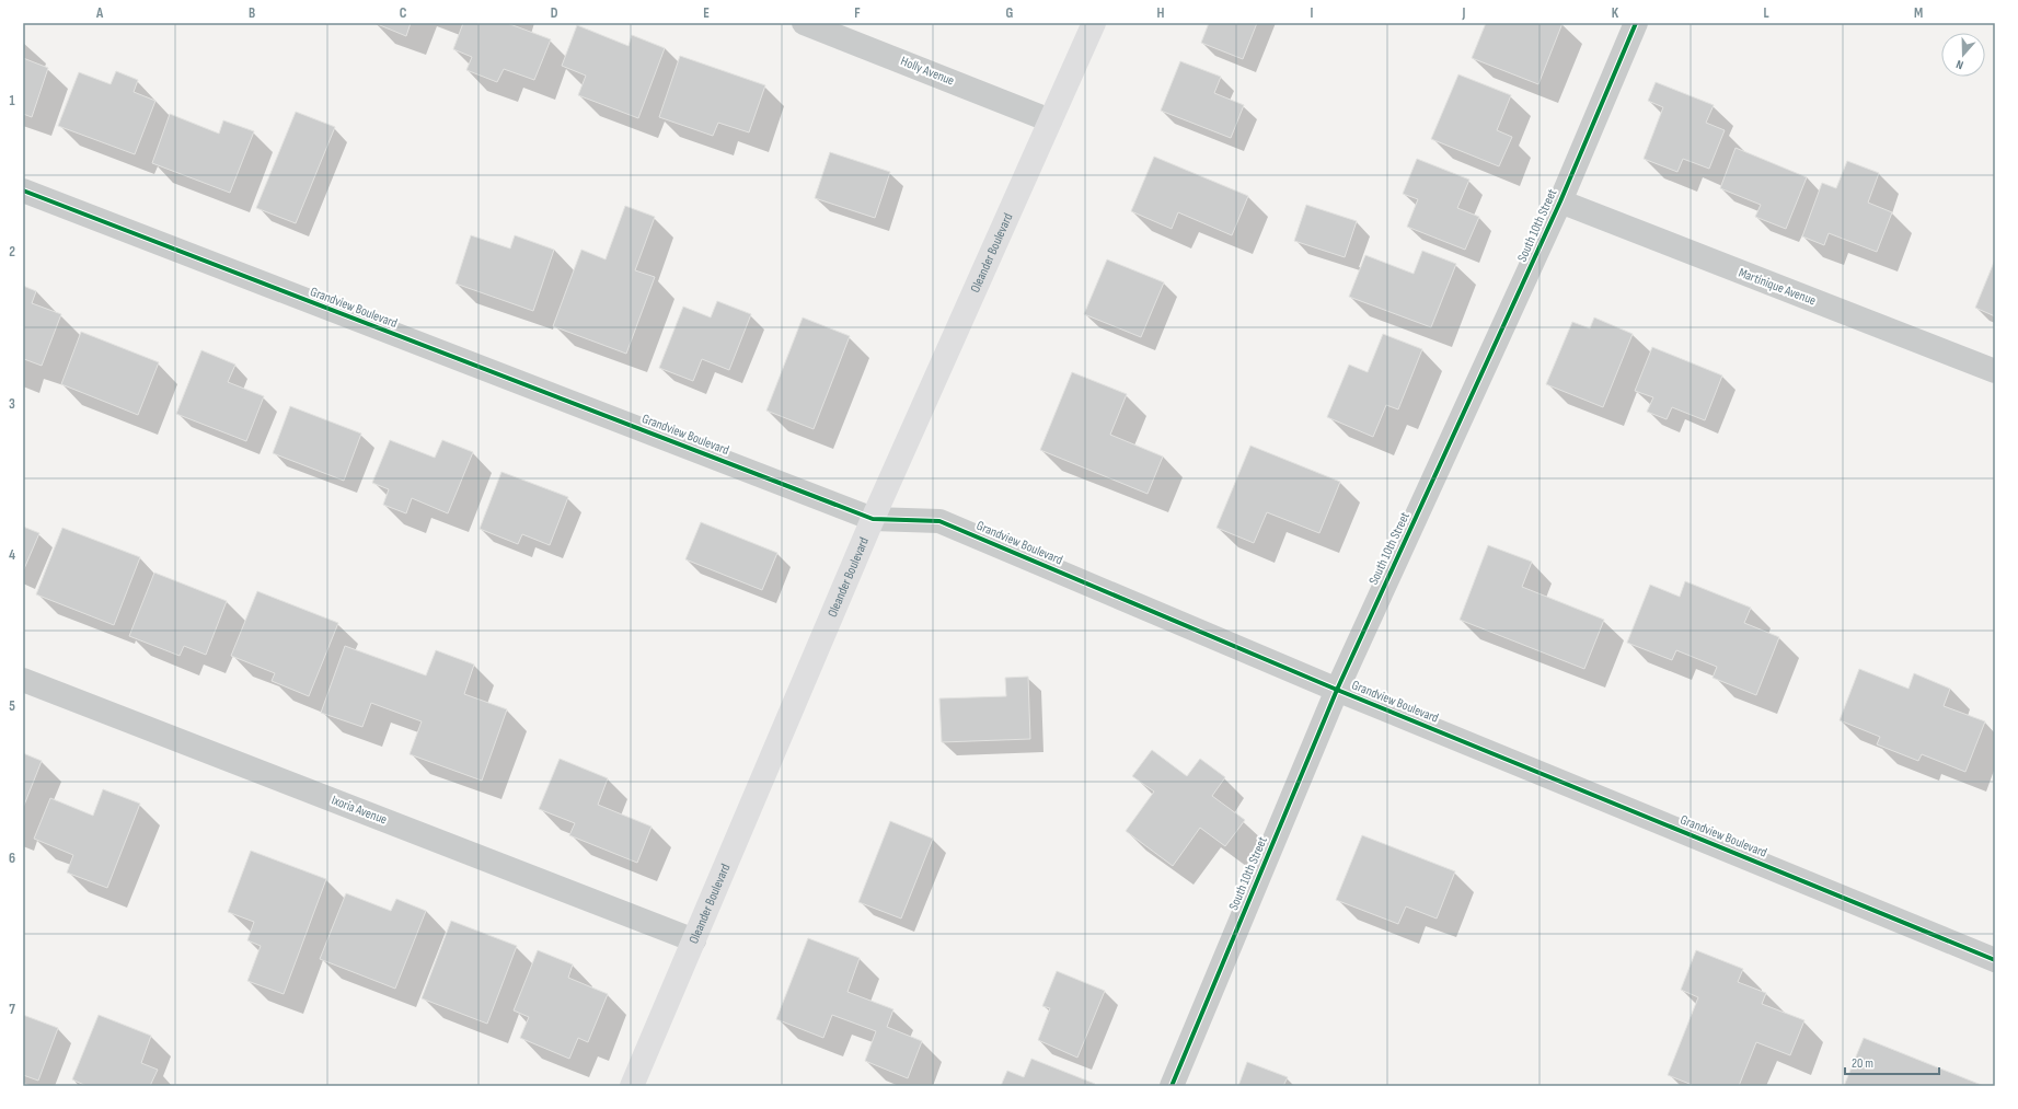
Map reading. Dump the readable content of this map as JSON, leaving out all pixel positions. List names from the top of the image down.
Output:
{
  "streets": {
    "main road": ["Oleander Boulevard"],
    "street": [
      "Holly Avenue",
      "South 10th Street",
      "Martinique Avenue",
      "Grandview Boulevard",
      "Ixoria Avenue"
    ]
  },
  "crossings": [
    ["Holly Avenue", "Oleander Boulevard"],
    ["South 10th Street", "Martinique Avenue"],
    ["South 10th Street", "Grandview Boulevard"],
    ["Oleander Boulevard", "Grandview Boulevard"],
    ["Oleander Boulevard", "Ixoria Avenue"]
  ],
  "scale_bar": "20 m",
  "north": "bottom",
  "grid": {
    "columns": [
      "A",
      "B",
      "C",
      "D",
      "E",
      "F",
      "G",
      "H",
      "I",
      "J",
      "K",
      "L",
      "M"
    ],
    "rows": [
      "1",
      "2",
      "3",
      "4",
      "5",
      "6",
      "7"
    ]
  }
}
